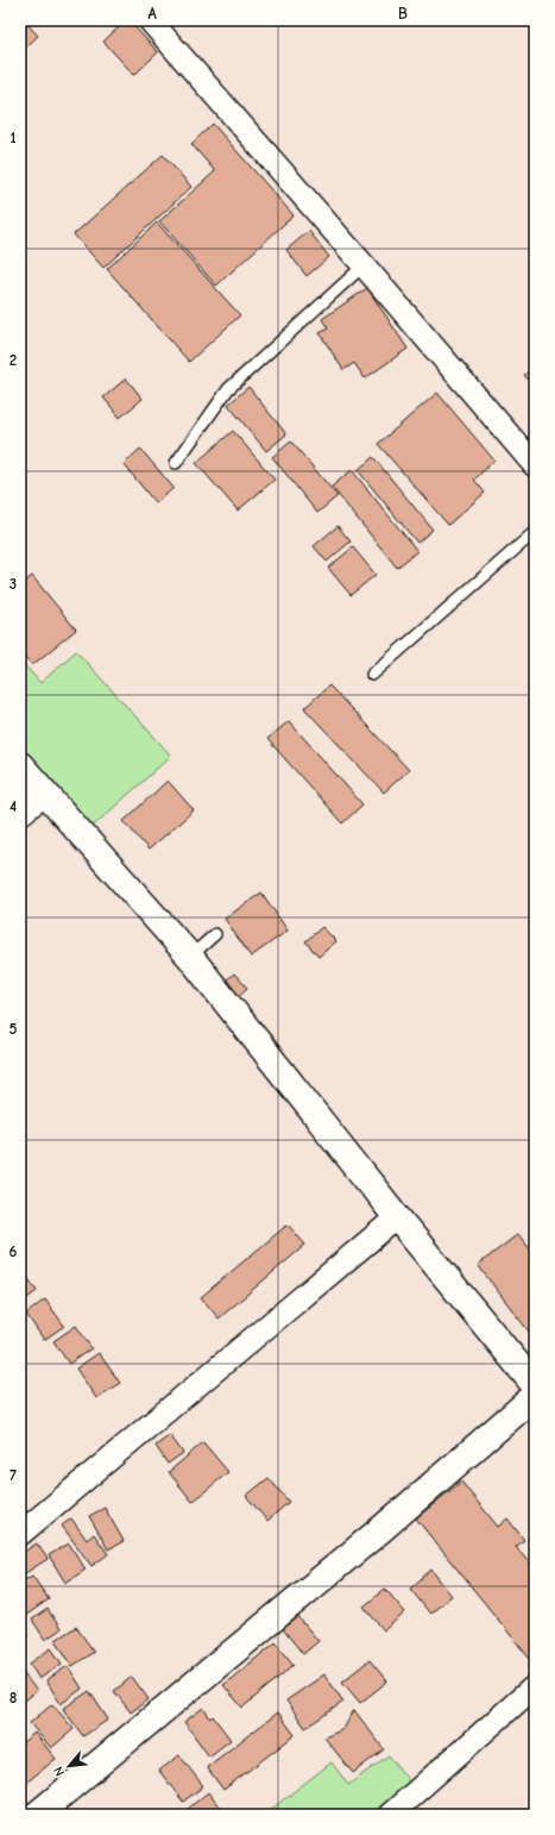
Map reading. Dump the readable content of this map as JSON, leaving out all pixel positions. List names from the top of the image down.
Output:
{
  "north": "bottom left",
  "grid": {
    "columns": ["A", "B"],
    "rows": [
      "1",
      "2",
      "3",
      "4",
      "5",
      "6",
      "7",
      "8"
    ]
  }
}
